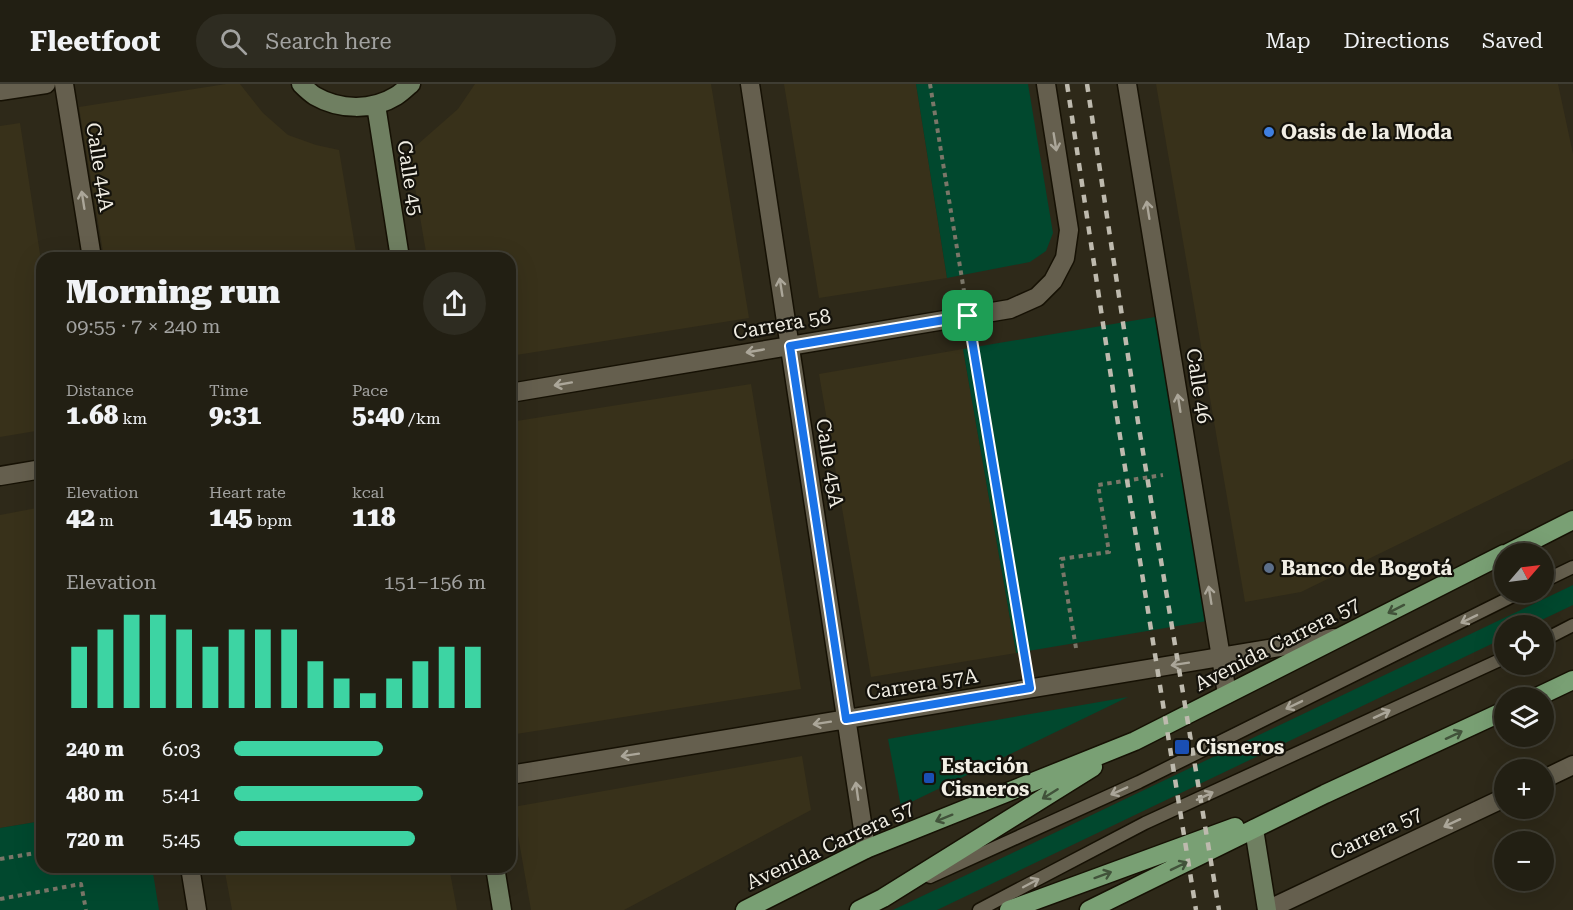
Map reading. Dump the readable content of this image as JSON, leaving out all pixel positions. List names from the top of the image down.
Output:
{
  "streets": {
    "main road": ["Avenida Carrera 57"],
    "street": [
      "Calle 44A",
      "Calle 45",
      "Carrera 58",
      "Calle 46",
      "Calle 45A",
      "Carrera 57A",
      "Carrera 57"
    ]
  },
  "crossings": [
    ["Carrera 58", "Calle 45A"],
    ["Calle 46", "Avenida Carrera 57"],
    ["Calle 46", "Carrera 57A"],
    ["Calle 45A", "Avenida Carrera 57"],
    ["Calle 45A", "Carrera 57A"],
    ["Avenida Carrera 57", "Carrera 57A"]
  ],
  "one_way": [
    "Calle 44A",
    "Calle 46",
    "Calle 45A",
    "Carrera 57A",
    "Carrera 57"
  ],
  "places": {
    "other": ["Oasis de la Moda", "Banco de Bogotá"],
    "transit": ["Cisneros", "Estación Cisneros"]
  },
  "north": "top right",
  "page": {
    "header": "Fleetfoot",
    "search": "Search here",
    "nav": ["Map", "Directions", "Saved"],
    "heading": ["Morning run", "09:55 · 7 × 240 m"],
    "stats": [
      ["Distance", "1.68 km"],
      ["Time", "9:31"],
      ["Pace", "5:40 /km"],
      ["Elevation", "42 m"],
      ["Heart rate", "145 bpm"],
      ["kcal", "118"]
    ],
    "map_buttons": ["+", "−"],
    "chart": ["Elevation", "151–156 m"],
    "list": [
      {
        "name": "240 m",
        "note": "6:03"
      },
      {
        "name": "480 m",
        "note": "5:41"
      },
      {
        "name": "720 m",
        "note": "5:45"
      }
    ]
  }
}
